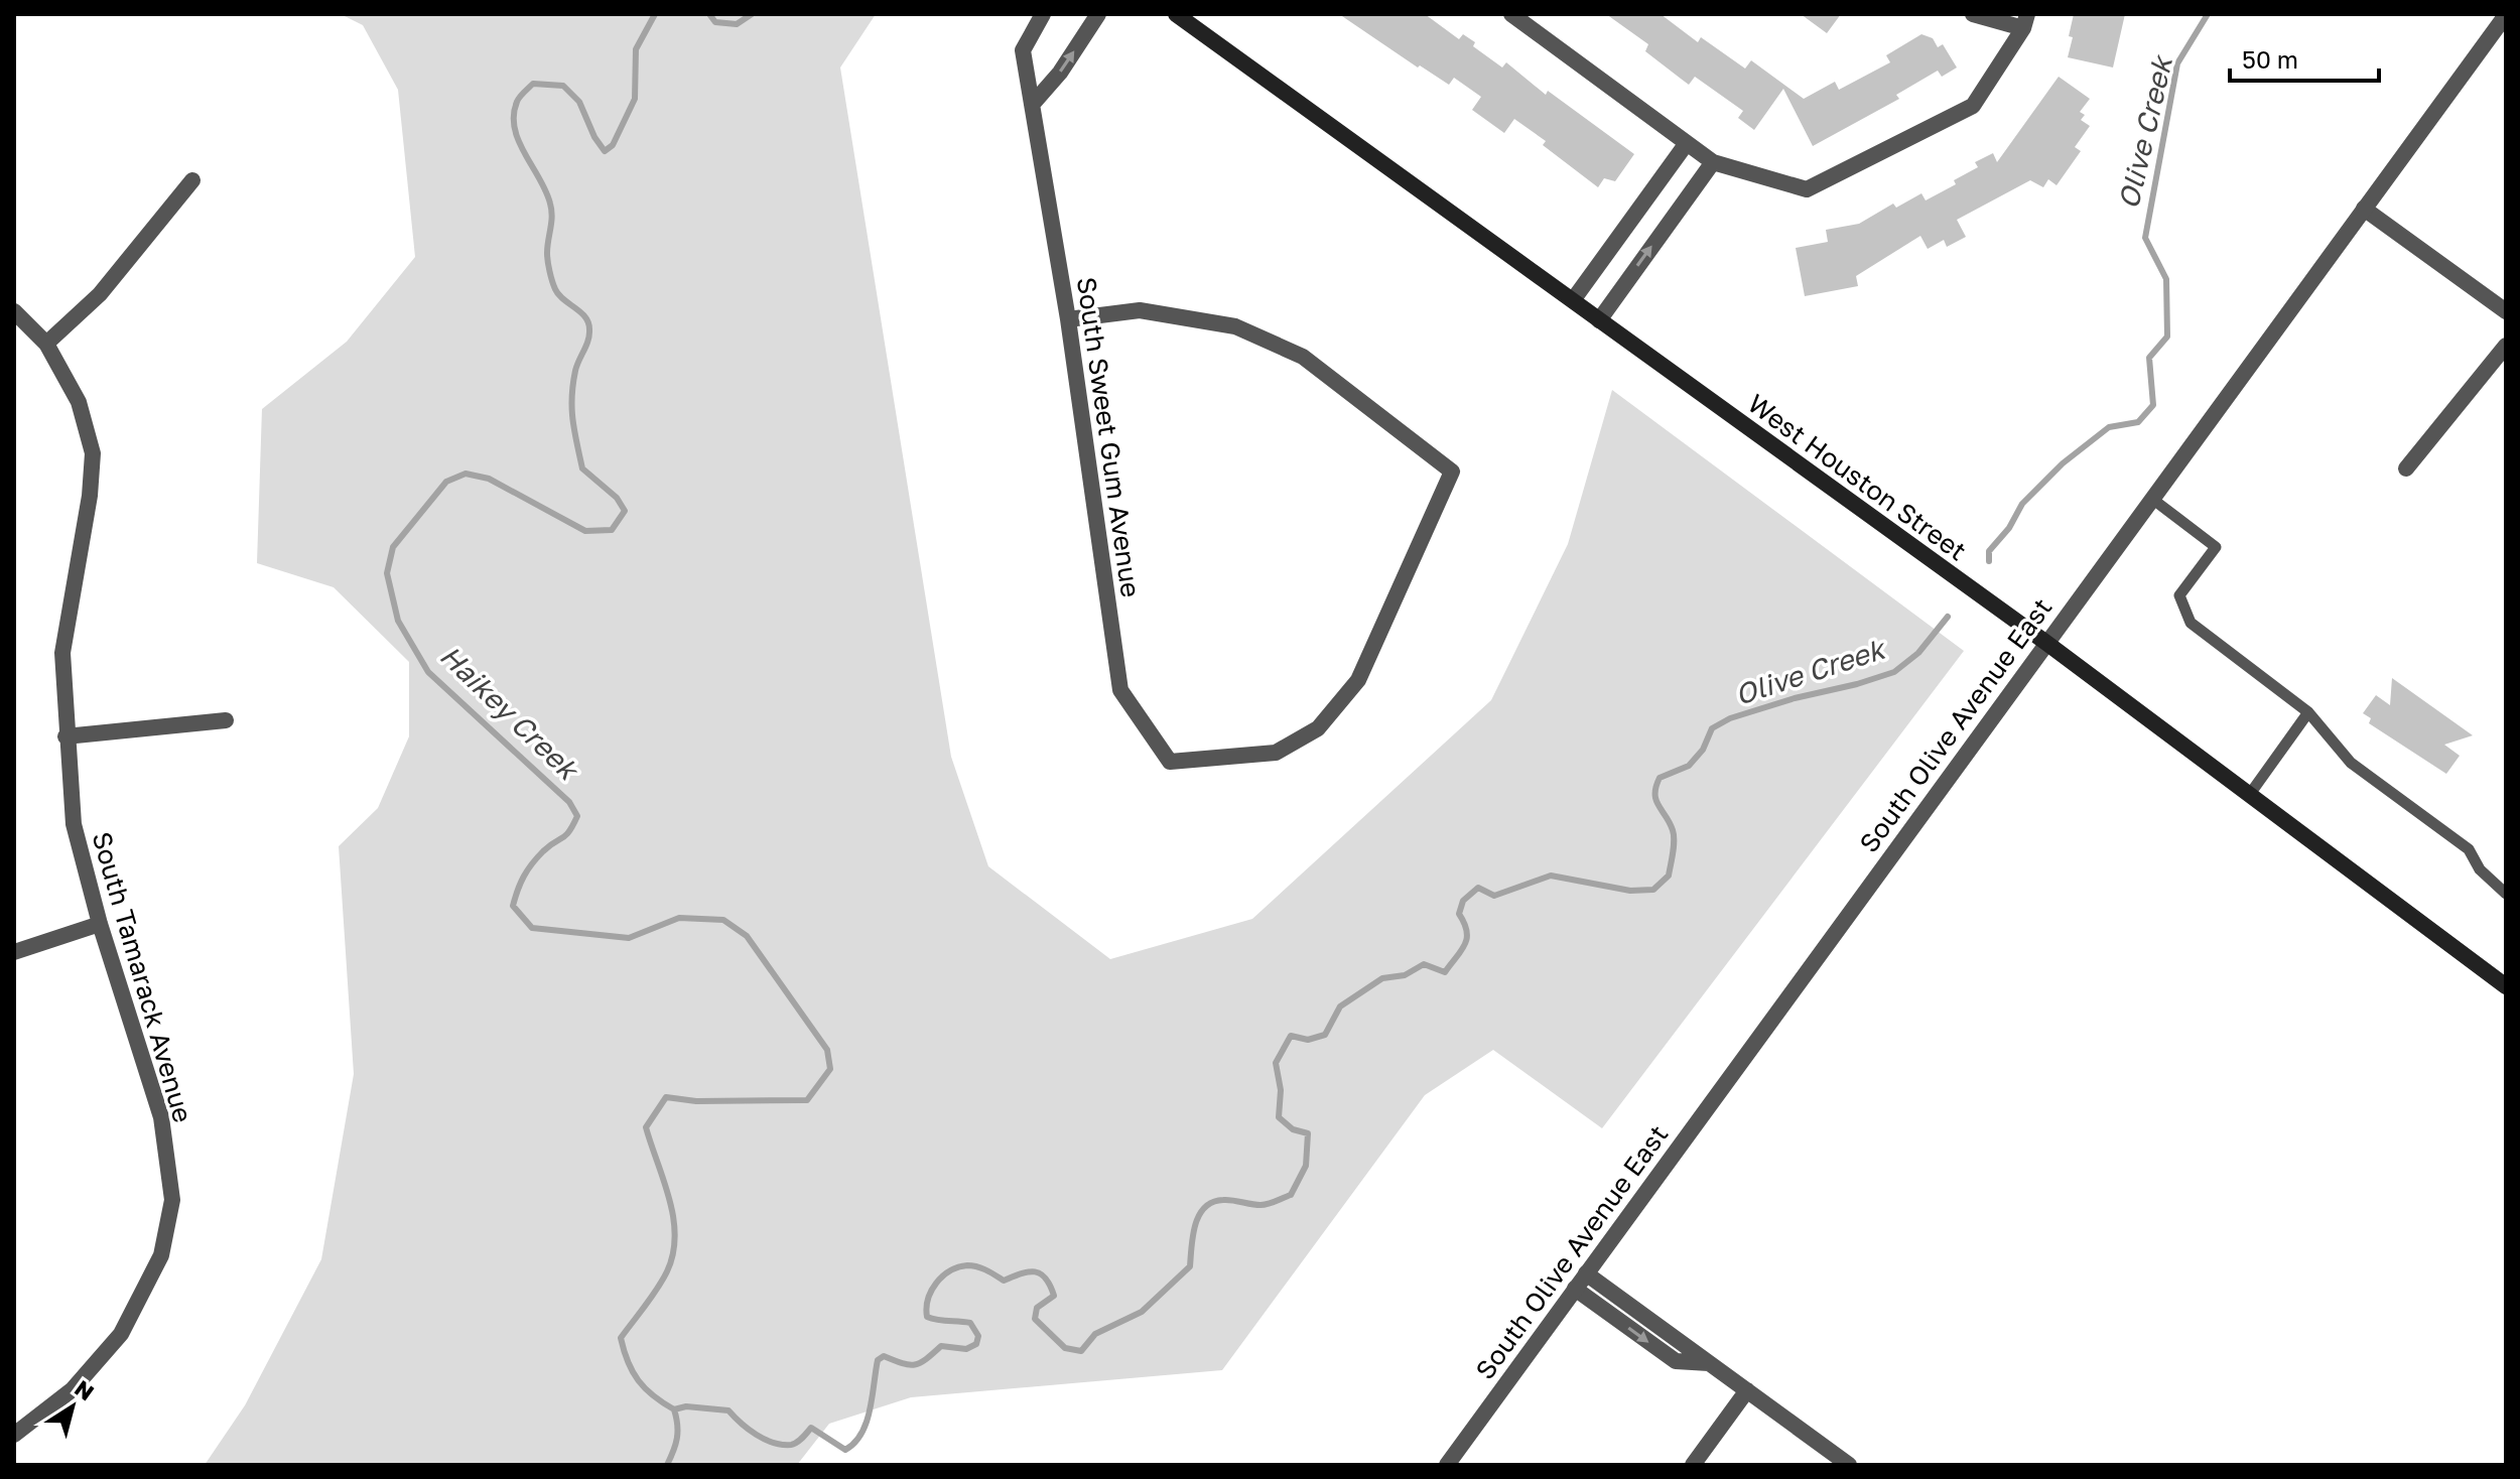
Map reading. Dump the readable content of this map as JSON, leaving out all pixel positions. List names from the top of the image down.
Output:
{
  "streets": {
    "main road": ["West Houston Street"],
    "street": ["South Sweet Gum Avenue", "South Olive Avenue East", "South Tamarack Avenue"]
  },
  "crossings": [
    ["West Houston Street", "South Olive Avenue East"]
  ],
  "water": ["Olive Creek", "Haikey Creek"],
  "scale_bar": "50 m",
  "north": "top right"
}
